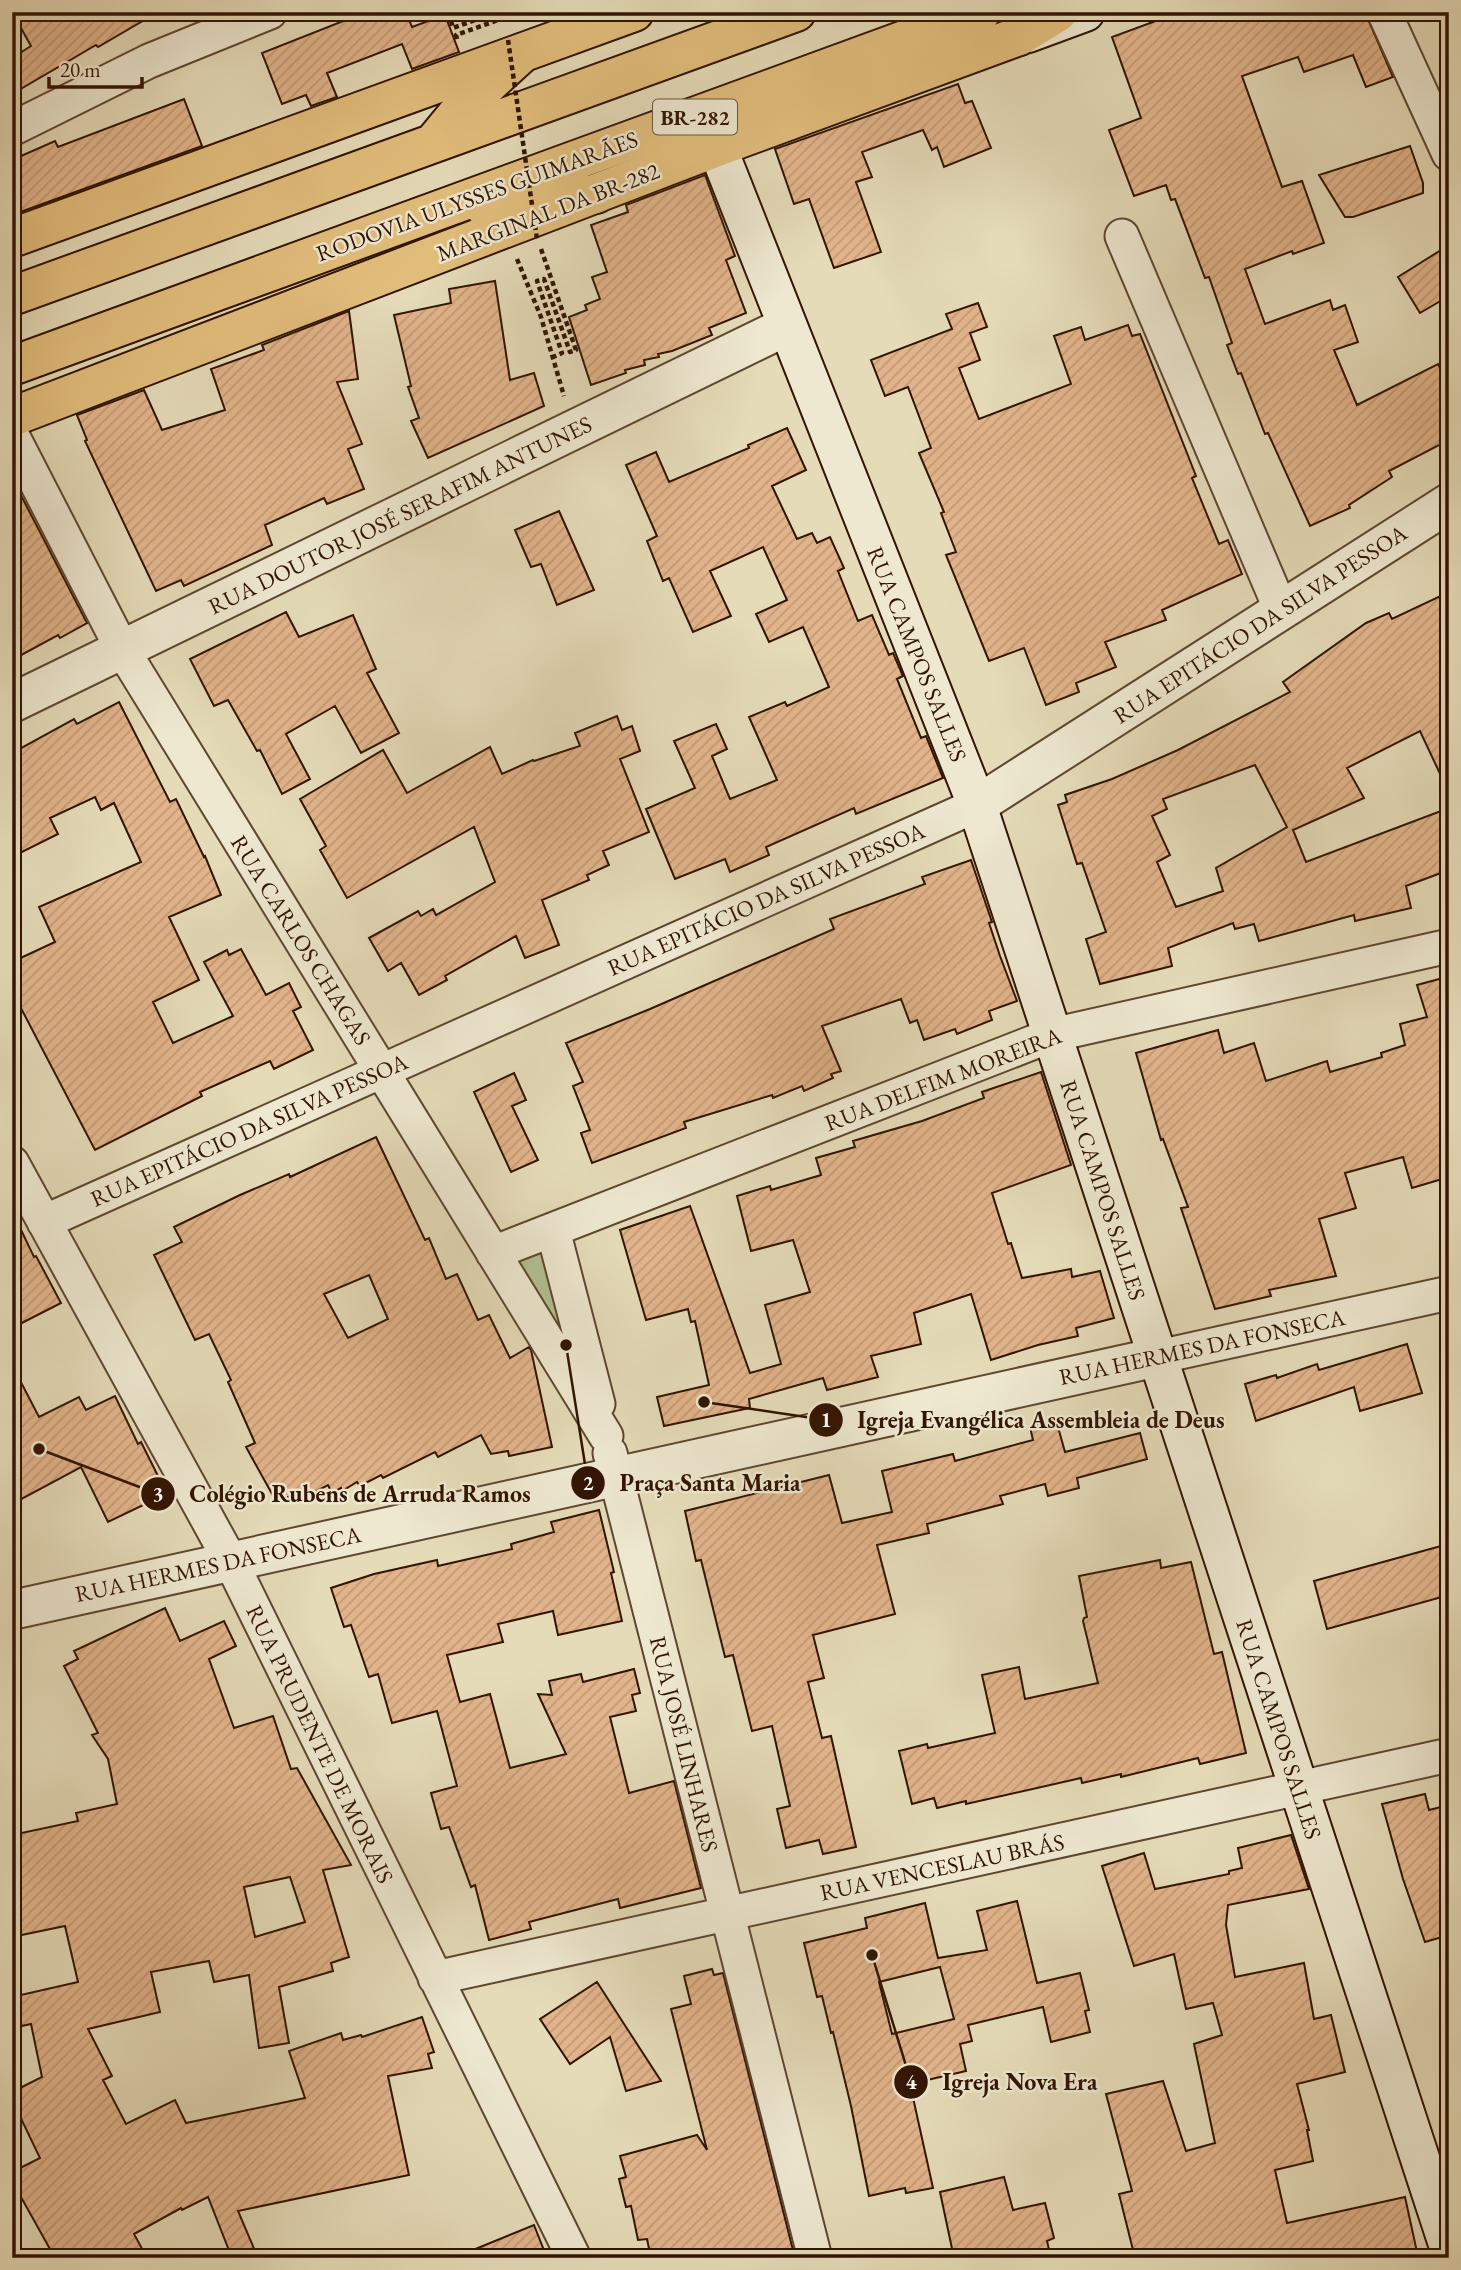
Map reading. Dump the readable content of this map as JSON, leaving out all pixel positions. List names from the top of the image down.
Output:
{
  "streets": {
    "main road": ["BR-282", "RODOVIA ULYSSES GUIMARÃES", "MARGINAL DA BR-282"],
    "street": [
      "RUA DOUTOR JOSÉ SERAFIM ANTUNES",
      "RUA EPITÁCIO DA SILVA PESSOA",
      "RUA CAMPOS SALLES",
      "RUA CARLOS CHAGAS",
      "RUA DELFIM MOREIRA",
      "RUA HERMES DA FONSECA",
      "RUA PRUDENTE DE MORAIS",
      "RUA JOSÉ LINHARES",
      "RUA VENCESLAU BRÁS"
    ]
  },
  "crossings": [
    ["MARGINAL DA BR-282", "RUA CAMPOS SALLES"],
    ["RUA DOUTOR JOSÉ SERAFIM ANTUNES", "RUA CAMPOS SALLES"],
    ["RUA DOUTOR JOSÉ SERAFIM ANTUNES", "RUA CARLOS CHAGAS"],
    ["RUA EPITÁCIO DA SILVA PESSOA", "RUA CAMPOS SALLES"],
    ["RUA EPITÁCIO DA SILVA PESSOA", "RUA CARLOS CHAGAS"],
    ["RUA EPITÁCIO DA SILVA PESSOA", "RUA PRUDENTE DE MORAIS"],
    ["RUA CAMPOS SALLES", "RUA DELFIM MOREIRA"],
    ["RUA CAMPOS SALLES", "RUA HERMES DA FONSECA"],
    ["RUA CAMPOS SALLES", "RUA VENCESLAU BRÁS"],
    ["RUA CARLOS CHAGAS", "RUA DELFIM MOREIRA"],
    ["RUA CARLOS CHAGAS", "RUA JOSÉ LINHARES"],
    ["RUA DELFIM MOREIRA", "RUA JOSÉ LINHARES"],
    ["RUA HERMES DA FONSECA", "RUA PRUDENTE DE MORAIS"],
    ["RUA HERMES DA FONSECA", "RUA JOSÉ LINHARES"],
    ["RUA PRUDENTE DE MORAIS", "RUA VENCESLAU BRÁS"],
    ["RUA JOSÉ LINHARES", "RUA VENCESLAU BRÁS"]
  ],
  "places": [
    "Praça Santa Maria",
    "Igreja Evangélica Assembleia de Deus",
    "Colégio Rubens de Arruda Ramos",
    "Igreja Nova Era"
  ],
  "scale_bar": "20 m"
}
